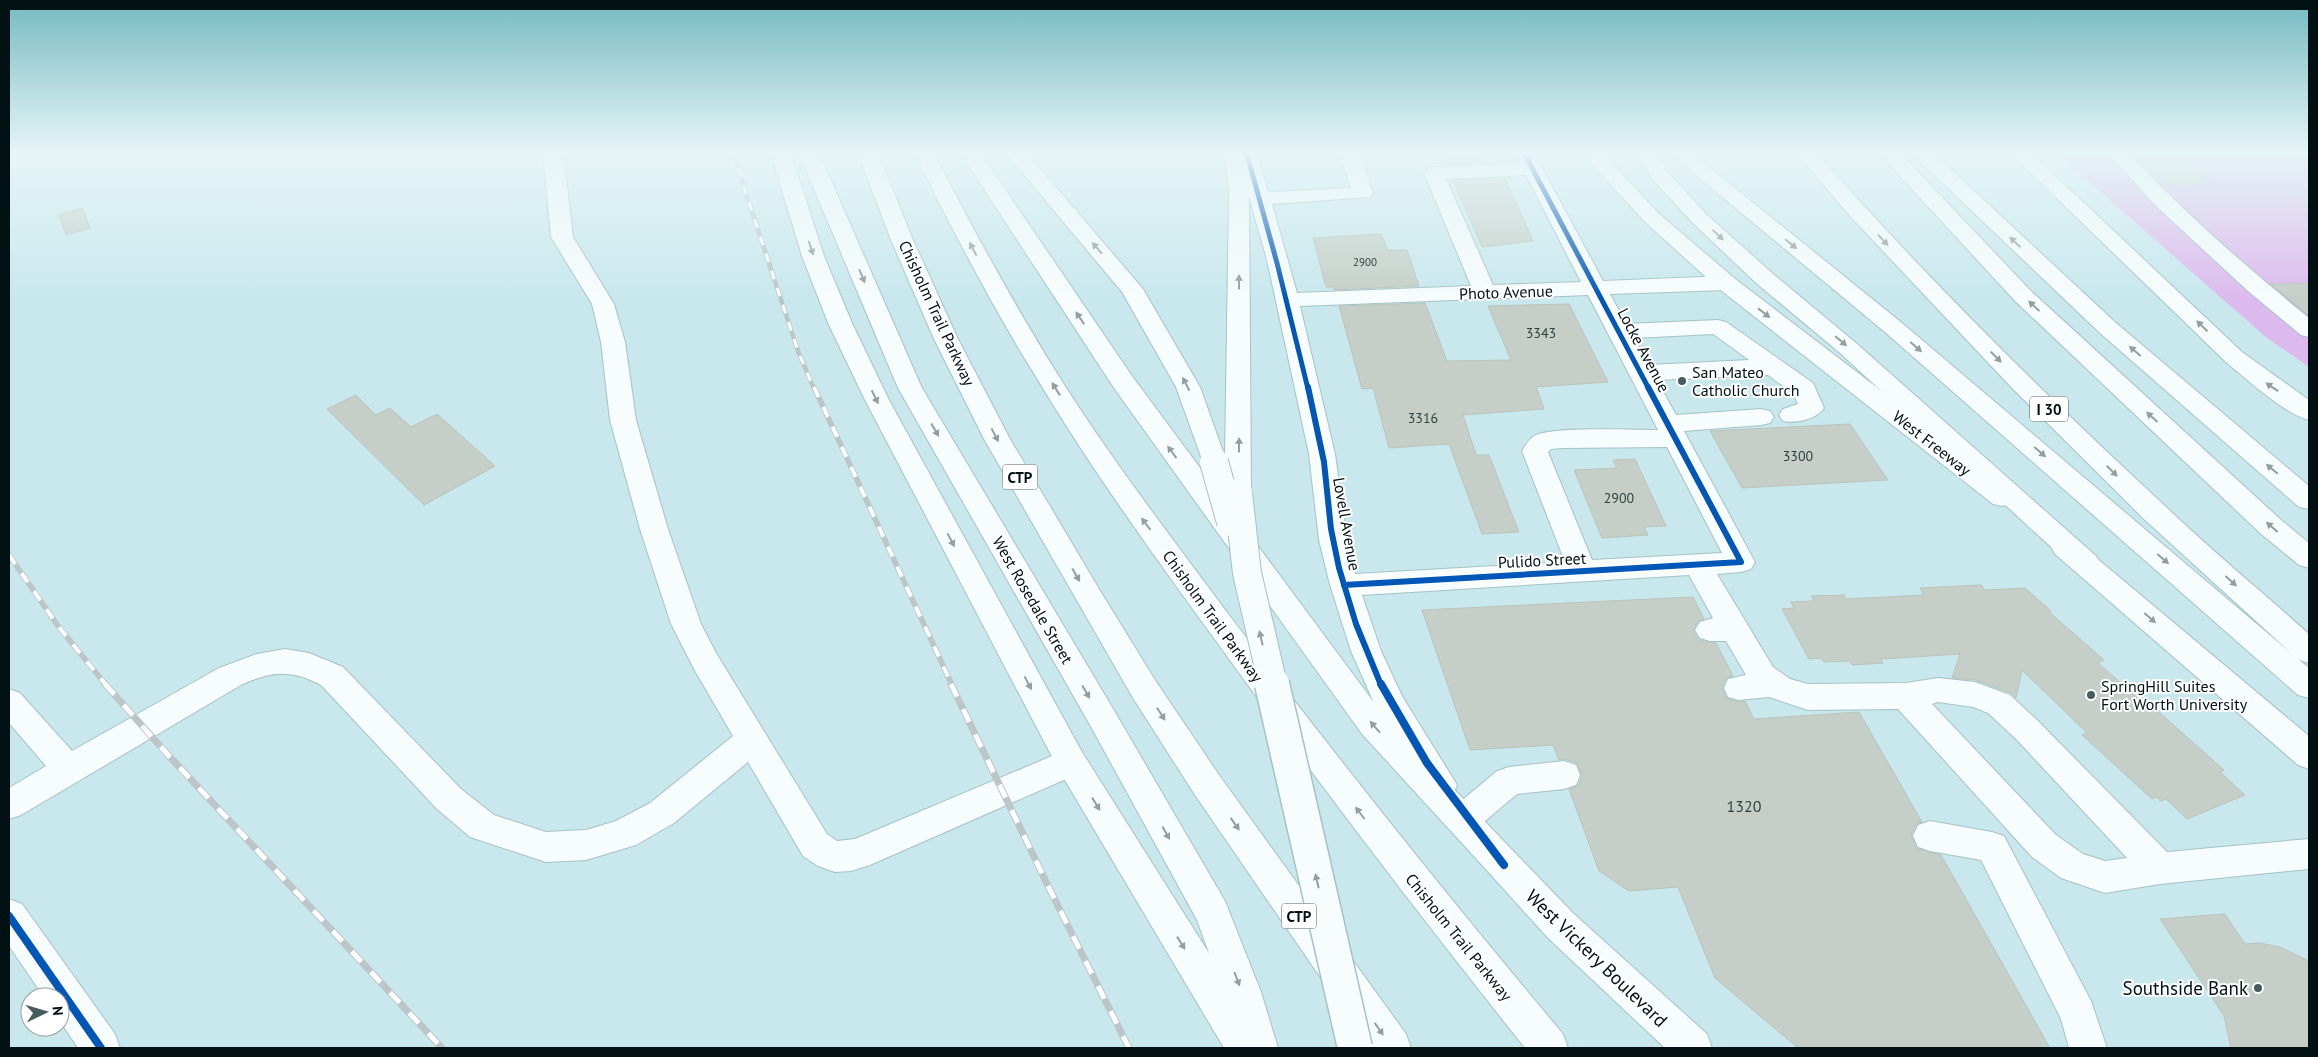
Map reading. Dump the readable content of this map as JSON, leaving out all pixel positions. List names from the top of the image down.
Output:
{
  "streets": {
    "main road": [
      "Photo Avenue",
      "Chisholm Trail Parkway",
      "Locke Avenue",
      "I 30",
      "West Freeway",
      "CTP",
      "Lovell Avenue",
      "Pulido Street",
      "West Rosedale Street",
      "West Vickery Boulevard"
    ]
  },
  "crossings": [
    ["Photo Avenue", "Locke Avenue"],
    ["Photo Avenue", "West Freeway"],
    ["Photo Avenue", "Lovell Avenue"],
    ["Locke Avenue", "Pulido Street"],
    ["Lovell Avenue", "Pulido Street"],
    ["Lovell Avenue", "West Vickery Boulevard"]
  ],
  "places": ["San Mateo Catholic Church", "SpringHill Suites Fort Worth University", "Southside Bank"],
  "house_numbers": [
    "2900",
    "3343",
    "3316",
    "3300",
    "2900",
    "1320"
  ],
  "north": "right"
}
